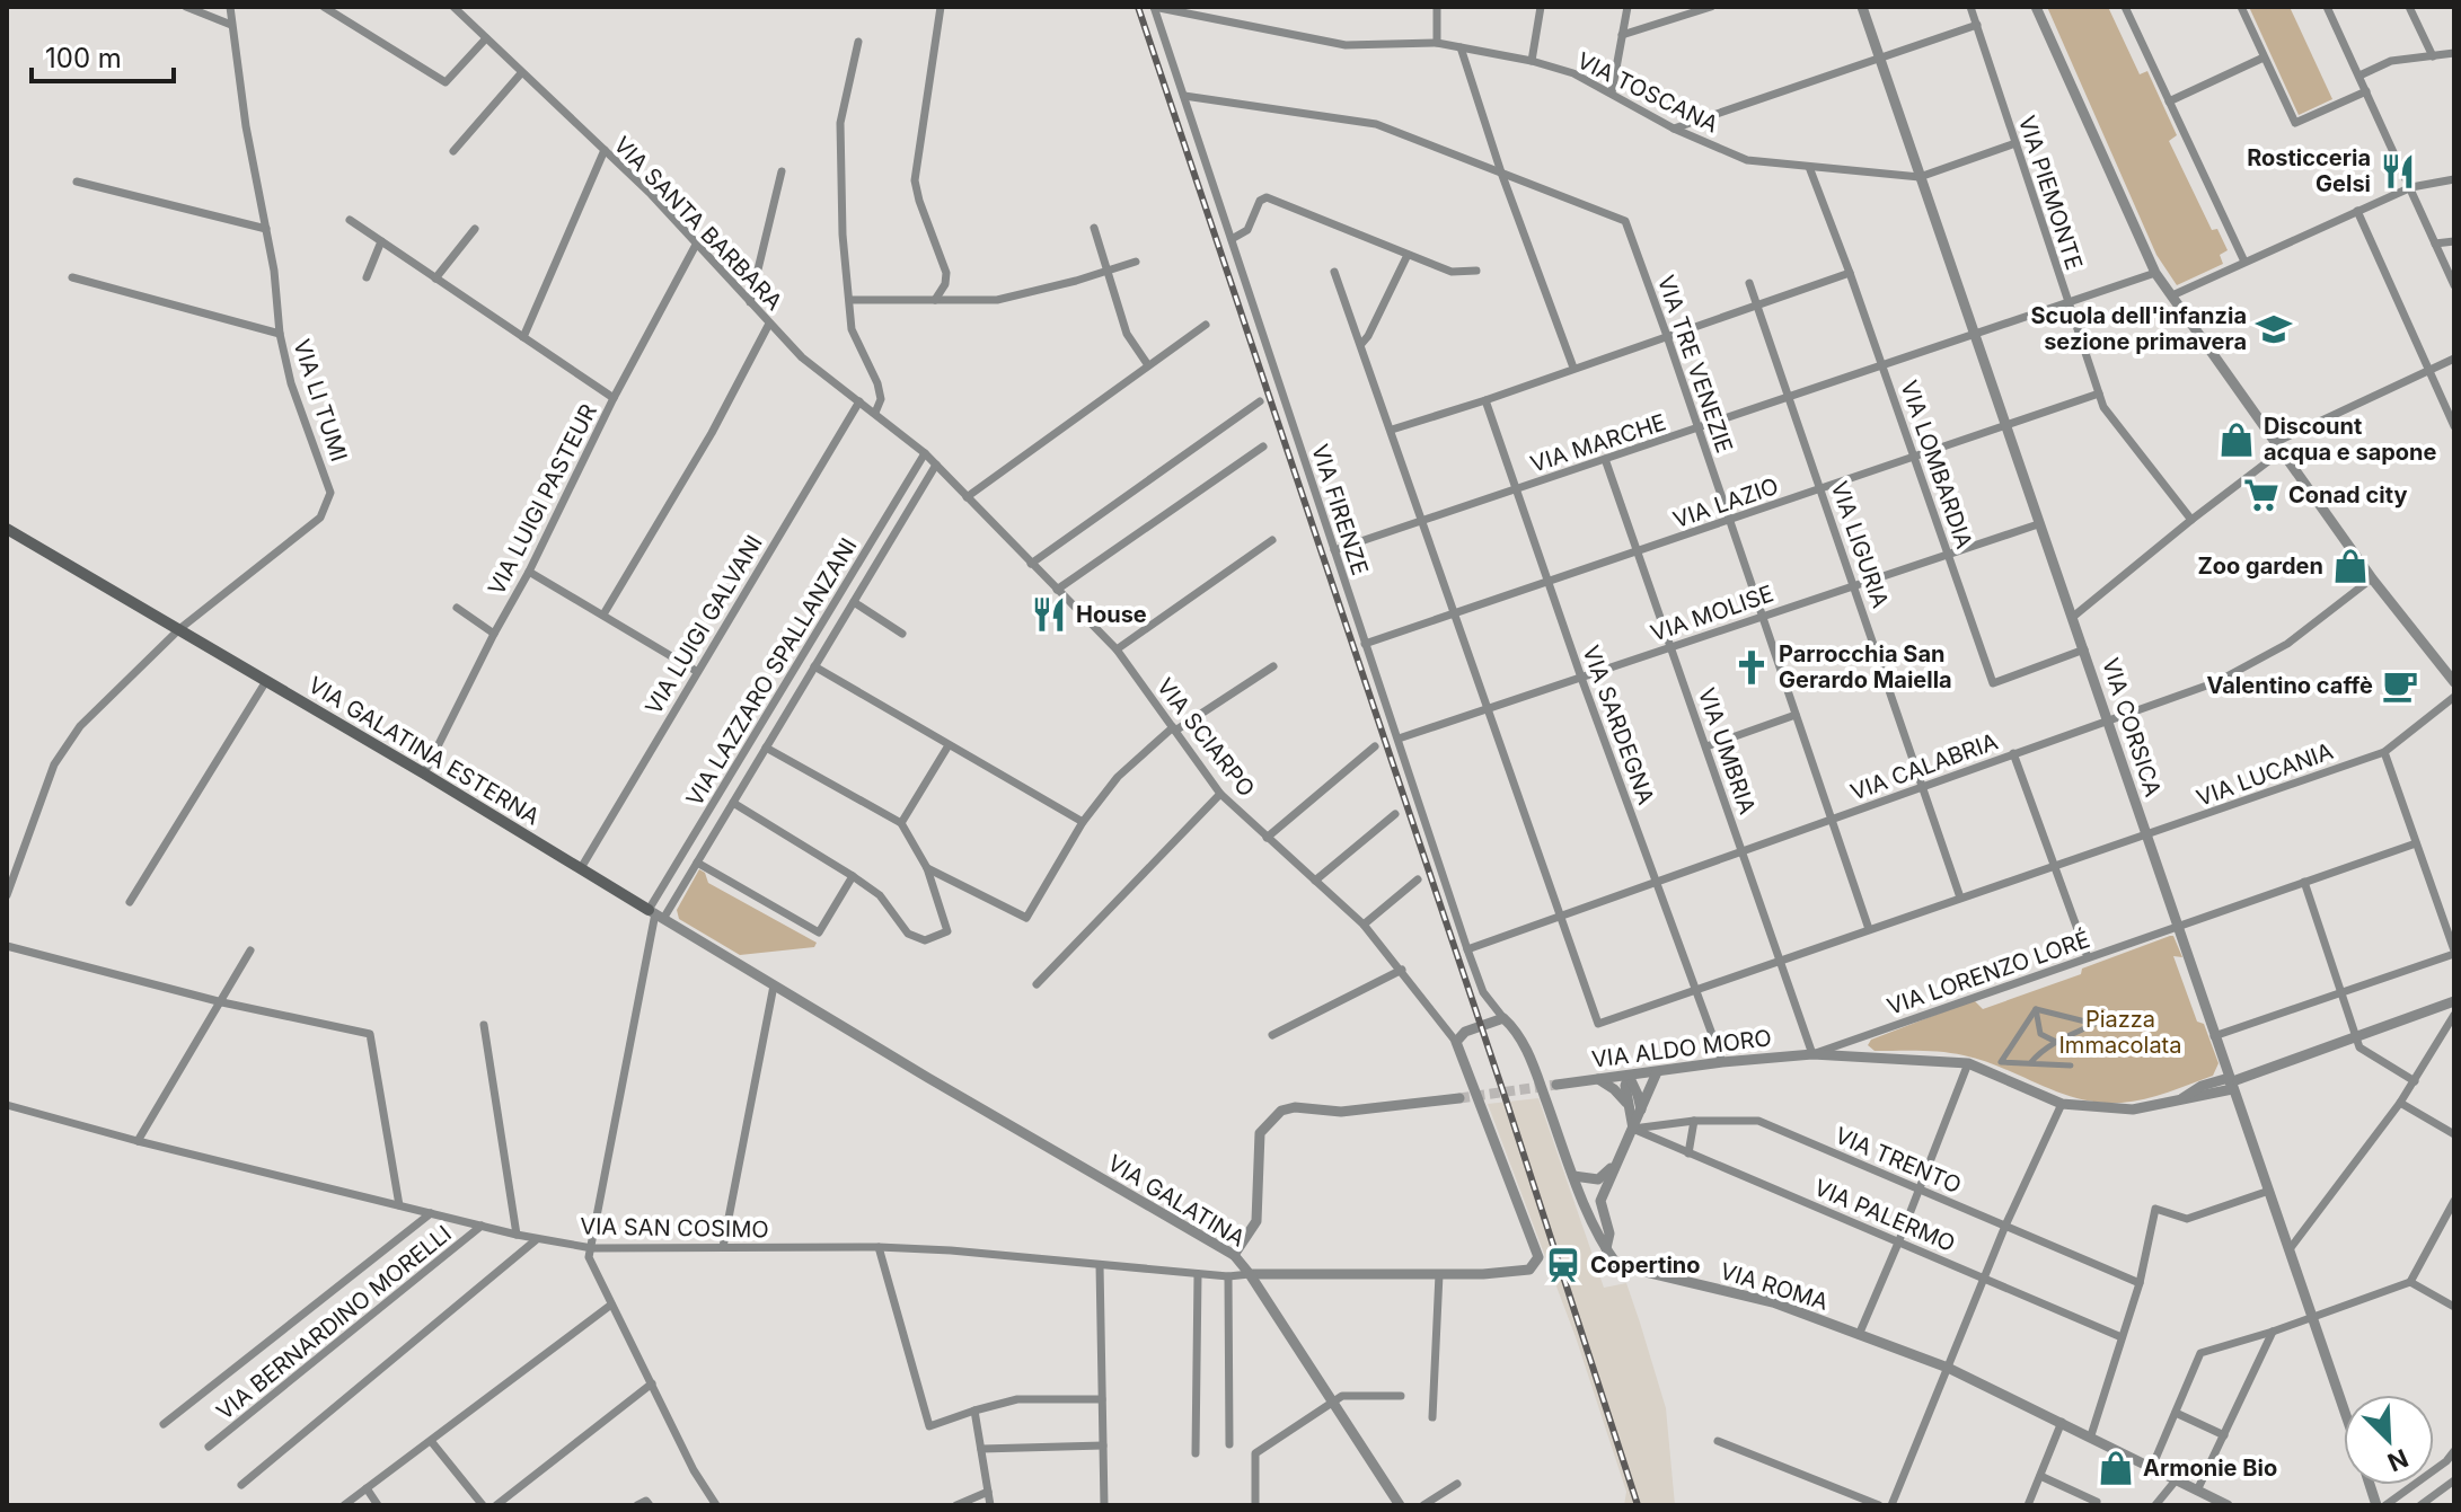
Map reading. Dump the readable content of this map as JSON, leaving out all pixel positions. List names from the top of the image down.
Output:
{
  "streets": {
    "main road": ["VIA GALATINA ESTERNA"],
    "street": [
      "VIA TOSCANA",
      "VIA PIEMONTE",
      "VIA SANTA BARBARA",
      "VIA TRE VENEZIE",
      "VIA LI TUMI",
      "VIA MARCHE",
      "VIA LOMBARDIA",
      "VIA LUIGI PASTEUR",
      "VIA LAZIO",
      "VIA FIRENZE",
      "VIA LIGURIA",
      "VIA MOLISE",
      "VIA LUIGI GALVANI",
      "VIA LAZZARO SPALLANZANI",
      "VIA SARDEGNA",
      "VIA CORSICA",
      "VIA SCIARPO",
      "VIA UMBRIA",
      "VIA CALABRIA",
      "VIA LUCANIA",
      "VIA LORENZO LORÉ",
      "VIA ALDO MORO",
      "VIA TRENTO",
      "VIA GALATINA",
      "VIA PALERMO",
      "VIA SAN COSIMO",
      "VIA ROMA",
      "VIA BERNARDINO MORELLI"
    ]
  },
  "crossings": [
    ["VIA TOSCANA", "VIA PIEMONTE"],
    ["VIA TOSCANA", "VIA LOMBARDIA"],
    ["VIA TOSCANA", "VIA FIRENZE"],
    ["VIA TOSCANA", "VIA CORSICA"],
    ["VIA PIEMONTE", "VIA LAZIO"],
    ["VIA SANTA BARBARA", "VIA LUIGI PASTEUR"],
    ["VIA SANTA BARBARA", "VIA LUIGI GALVANI"],
    ["VIA SANTA BARBARA", "VIA LAZZARO SPALLANZANI"],
    ["VIA SANTA BARBARA", "VIA SCIARPO"],
    ["VIA TRE VENEZIE", "VIA MARCHE"],
    ["VIA TRE VENEZIE", "VIA LAZIO"],
    ["VIA TRE VENEZIE", "VIA MOLISE"],
    ["VIA TRE VENEZIE", "VIA CALABRIA"],
    ["VIA TRE VENEZIE", "VIA LUCANIA"],
    ["VIA LI TUMI", "VIA GALATINA ESTERNA"],
    ["VIA MARCHE", "VIA LOMBARDIA"],
    ["VIA MARCHE", "VIA FIRENZE"],
    ["VIA MARCHE", "VIA LIGURIA"],
    ["VIA MARCHE", "VIA SARDEGNA"],
    ["VIA MARCHE", "VIA CORSICA"],
    ["VIA MARCHE", "VIA UMBRIA"],
    ["VIA LOMBARDIA", "VIA LAZIO"],
    ["VIA LOMBARDIA", "VIA MOLISE"],
    ["VIA LOMBARDIA", "VIA CORSICA"],
    ["VIA LUIGI PASTEUR", "VIA GALATINA ESTERNA"],
    ["VIA LAZIO", "VIA FIRENZE"],
    ["VIA LAZIO", "VIA LIGURIA"],
    ["VIA LAZIO", "VIA SARDEGNA"],
    ["VIA LAZIO", "VIA CORSICA"],
    ["VIA LAZIO", "VIA UMBRIA"],
    ["VIA FIRENZE", "VIA MOLISE"],
    ["VIA FIRENZE", "VIA CALABRIA"],
    ["VIA LIGURIA", "VIA MOLISE"],
    ["VIA LIGURIA", "VIA CALABRIA"],
    ["VIA LIGURIA", "VIA LUCANIA"],
    ["VIA MOLISE", "VIA SARDEGNA"],
    ["VIA MOLISE", "VIA CORSICA"],
    ["VIA MOLISE", "VIA UMBRIA"],
    ["VIA LUIGI GALVANI", "VIA GALATINA ESTERNA"],
    ["VIA LAZZARO SPALLANZANI", "VIA SCIARPO"],
    ["VIA LAZZARO SPALLANZANI", "VIA GALATINA ESTERNA"],
    ["VIA LAZZARO SPALLANZANI", "VIA GALATINA"],
    ["VIA SARDEGNA", "VIA CALABRIA"],
    ["VIA SARDEGNA", "VIA ALDO MORO"],
    ["VIA CORSICA", "VIA CALABRIA"],
    ["VIA CORSICA", "VIA LUCANIA"],
    ["VIA CORSICA", "VIA LORENZO LORÉ"],
    ["VIA SCIARPO", "VIA GALATINA"],
    ["VIA GALATINA ESTERNA", "VIA GALATINA"],
    ["VIA UMBRIA", "VIA CALABRIA"],
    ["VIA UMBRIA", "VIA LORENZO LORÉ"],
    ["VIA UMBRIA", "VIA ALDO MORO"],
    ["VIA LORENZO LORÉ", "VIA ALDO MORO"],
    ["VIA TRENTO", "VIA PALERMO"],
    ["VIA GALATINA", "VIA SAN COSIMO"],
    ["VIA SAN COSIMO", "VIA BERNARDINO MORELLI"]
  ],
  "parks": ["Piazza Immacolata"],
  "places": {
    "restaurant": ["Rosticceria Gelsi", "House"],
    "school or university": ["Scuola dell'infanzia sezione primavera"],
    "shop": ["Discount acqua e sapone", "Zoo garden", "Armonie Bio"],
    "supermarket": ["Conad city"],
    "church": ["Parrocchia San Gerardo Maiella"],
    "cafe": ["Valentino caffè"],
    "station": ["Copertino"]
  },
  "scale_bar": "100 m",
  "north": "bottom right"
}
